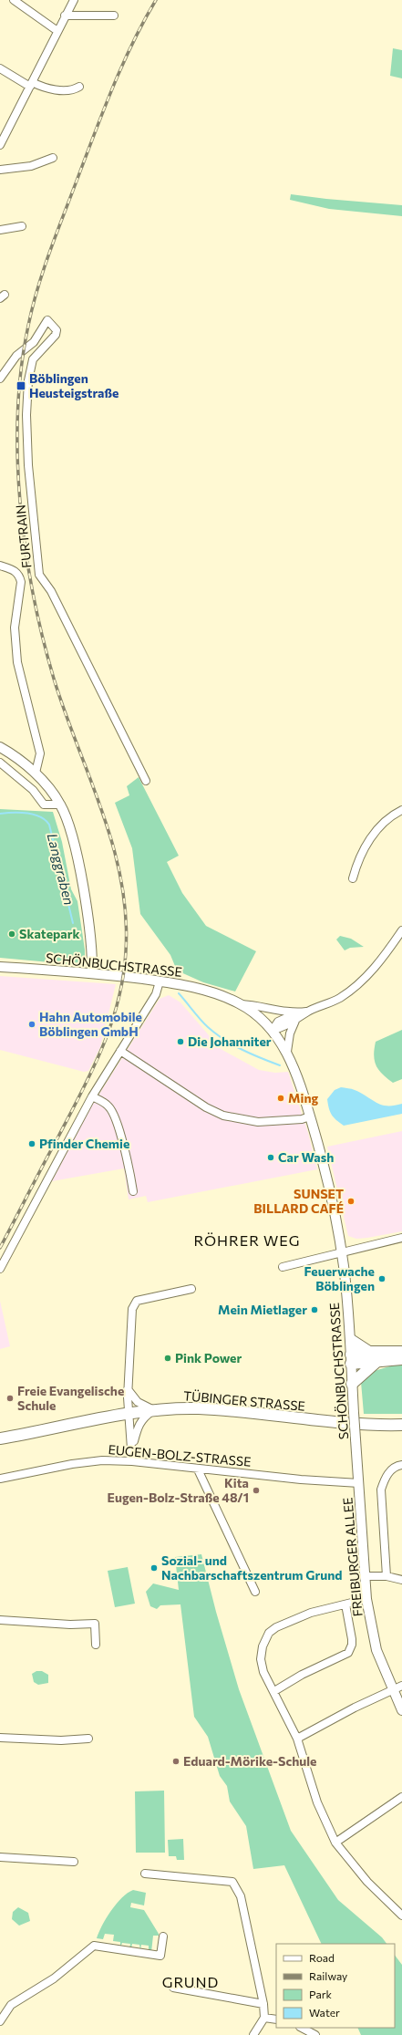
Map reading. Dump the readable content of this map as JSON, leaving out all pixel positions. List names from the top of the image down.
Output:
{
  "streets": {
    "main road": ["TÜBINGER STRASSE"],
    "street": [
      "FURTRAIN",
      "SCHÖNBUCHSTRASSE",
      "EUGEN-BOLZ-STRASSE",
      "FREIBURGER ALLEE"
    ]
  },
  "crossings": [
    ["SCHÖNBUCHSTRASSE", "EUGEN-BOLZ-STRASSE"],
    ["SCHÖNBUCHSTRASSE", "FREIBURGER ALLEE"],
    ["EUGEN-BOLZ-STRASSE", "FREIBURGER ALLEE"]
  ],
  "districts": ["RÖHRER WEG", "GRUND"],
  "water": ["Langgraben"],
  "places": {
    "transit": ["Böblingen Heusteigstraße"],
    "other": [
      "Skatepark",
      "Hahn Automobile Böblingen GmbH",
      "Die Johanniter",
      "Ming",
      "Pfinder Chemie",
      "Car Wash",
      "SUNSET BILLARD CAFÉ",
      "Feuerwache Böblingen",
      "Mein Mietlager",
      "Pink Power",
      "Freie Evangelische Schule",
      "Kita Eugen-Bolz-Straße 48/1",
      "Sozial- und Nachbarschaftszentrum Grund",
      "Eduard-Mörike-Schule"
    ]
  },
  "legend": [
    "Road",
    "Railway",
    "Park",
    "Water"
  ]
}
